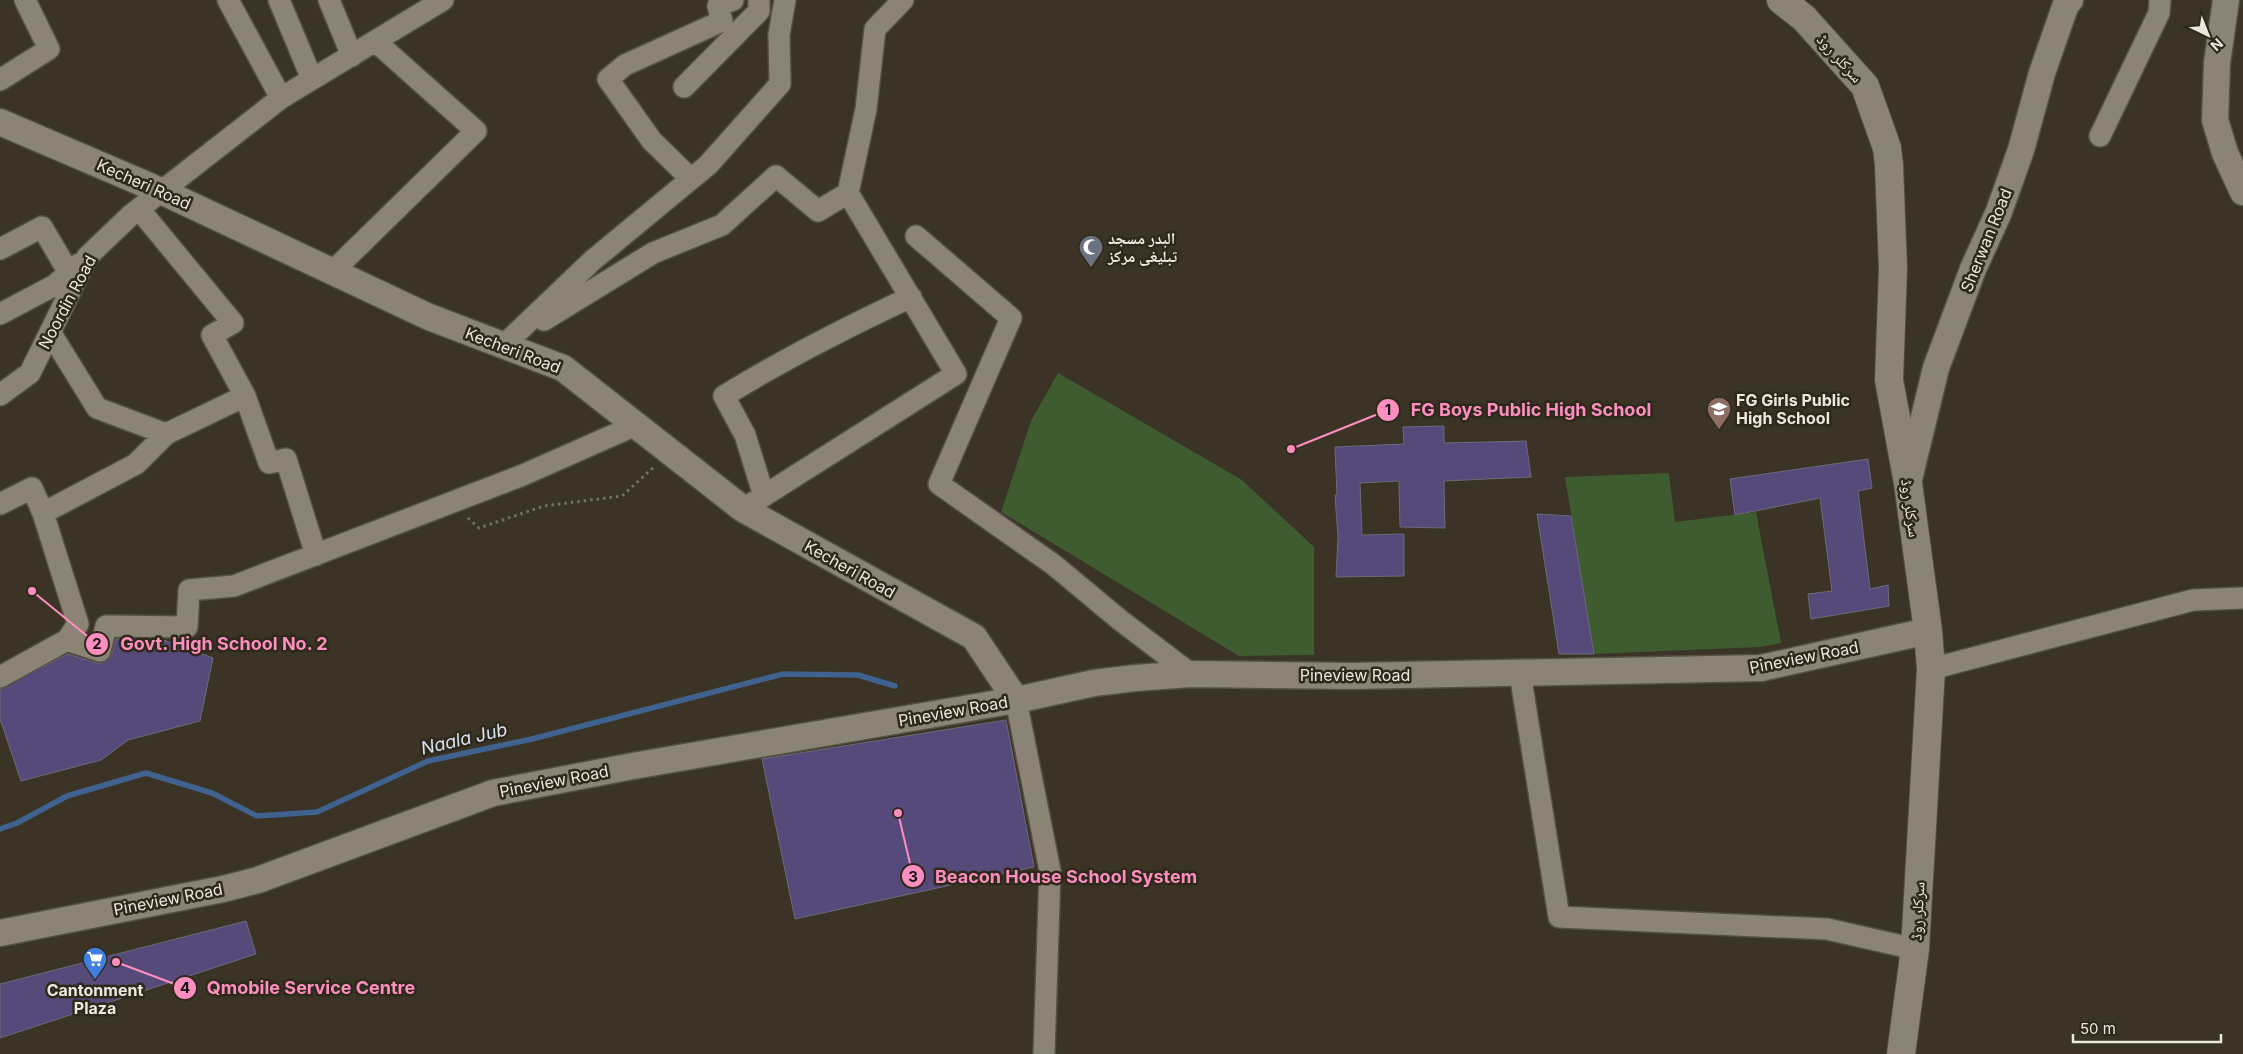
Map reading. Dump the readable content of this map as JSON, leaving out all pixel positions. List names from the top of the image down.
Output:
{
  "streets": {
    "main road": ["سرکلر روڈ"],
    "street": [
      "Kecheri Road",
      "Sherwan Road",
      "Noordin Road",
      "Pineview Road"
    ]
  },
  "crossings": [
    ["سرکلر روڈ", "Sherwan Road"],
    ["سرکلر روڈ", "Pineview Road"],
    ["Kecheri Road", "Noordin Road"],
    ["Kecheri Road", "Pineview Road"]
  ],
  "water": ["Naala Jub"],
  "places": {
    "mosque": ["البدر مسجد تبلیغی مرکز"],
    "school or university": ["FG Girls Public High School"],
    "other": [
      "FG Boys Public High School",
      "Govt. High School No. 2",
      "Beacon House School System",
      "Qmobile Service Centre"
    ],
    "supermarket": ["Cantonment Plaza"]
  },
  "scale_bar": "50 m",
  "north": "bottom right"
}
